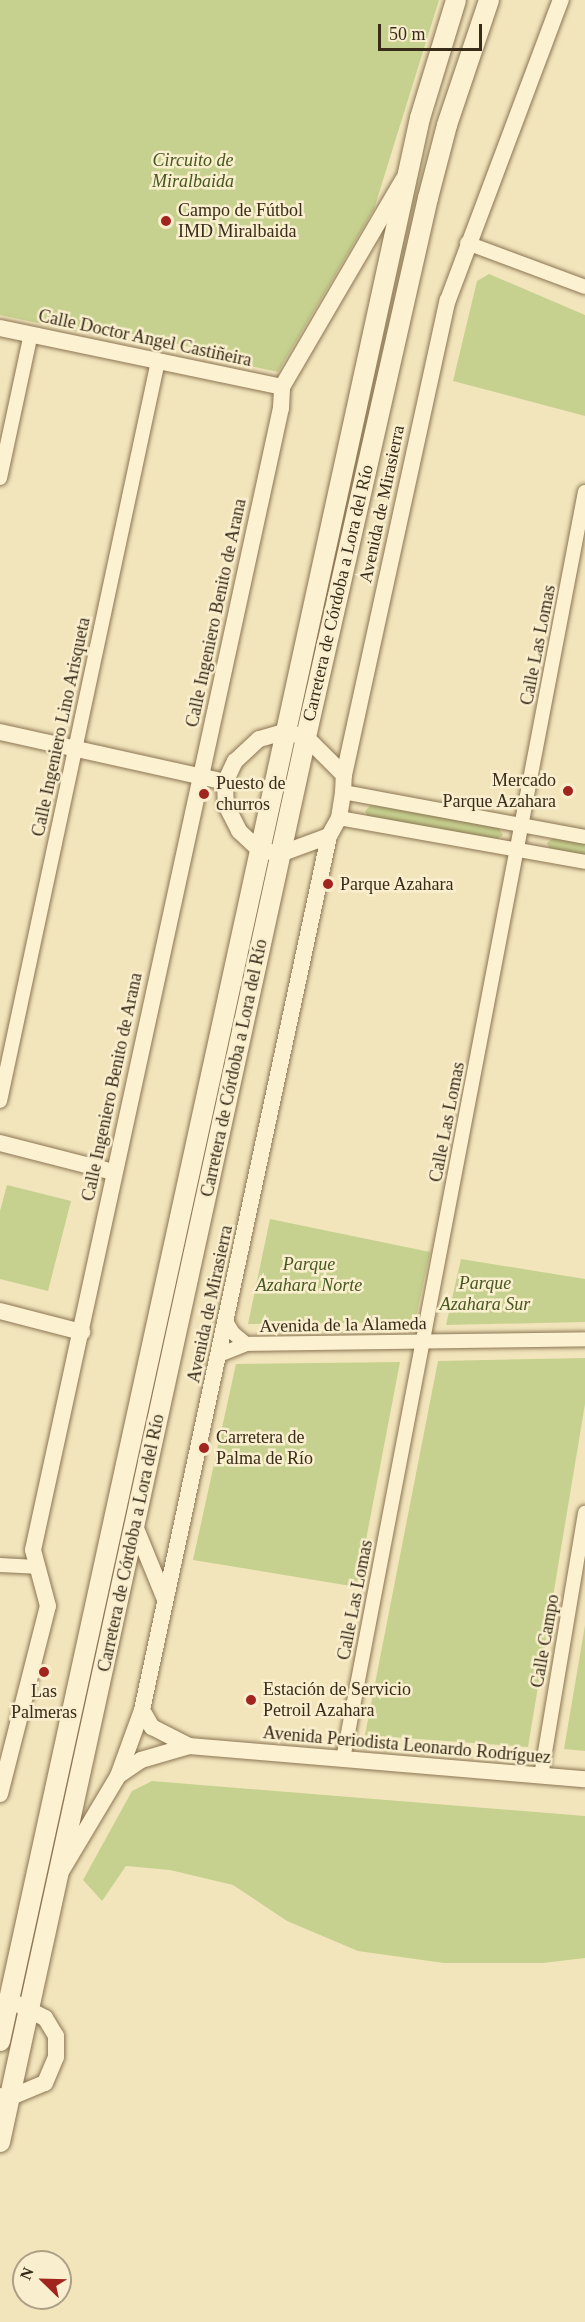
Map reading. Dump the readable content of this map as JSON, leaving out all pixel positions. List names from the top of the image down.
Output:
{
  "streets": {
    "main road": ["Carretera de Córdoba a Lora del Río"],
    "street": [
      "Calle Doctor Angel Castiñeira",
      "Avenida de Mirasierra",
      "Calle Ingeniero Benito de Arana",
      "Calle Las Lomas",
      "Calle Ingeniero Lino Arisqueta",
      "Avenida de la Alameda",
      "Calle Campo",
      "Avenida Periodista Leonardo Rodríguez"
    ]
  },
  "crossings": [
    ["Calle Doctor Angel Castiñeira", "Calle Ingeniero Benito de Arana"],
    ["Calle Doctor Angel Castiñeira", "Calle Ingeniero Lino Arisqueta"],
    ["Avenida de Mirasierra", "Carretera de Córdoba a Lora del Río"],
    ["Avenida de Mirasierra", "Avenida de la Alameda"],
    ["Avenida de Mirasierra", "Avenida Periodista Leonardo Rodríguez"],
    ["Calle Las Lomas", "Avenida de la Alameda"],
    ["Calle Las Lomas", "Avenida Periodista Leonardo Rodríguez"],
    ["Calle Campo", "Avenida Periodista Leonardo Rodríguez"]
  ],
  "parks": ["Circuito de Miralbaida", "Parque Azahara Norte", "Parque Azahara Sur"],
  "places": [
    "Campo de Fútbol IMD Miralbaida",
    "Mercado Parque Azahara",
    "Puesto de churros",
    "Parque Azahara",
    "Carretera de Palma de Río",
    "Las Palmeras",
    "Estación de Servicio Petroil Azahara"
  ],
  "scale_bar": "50 m",
  "north": "top left"
}
